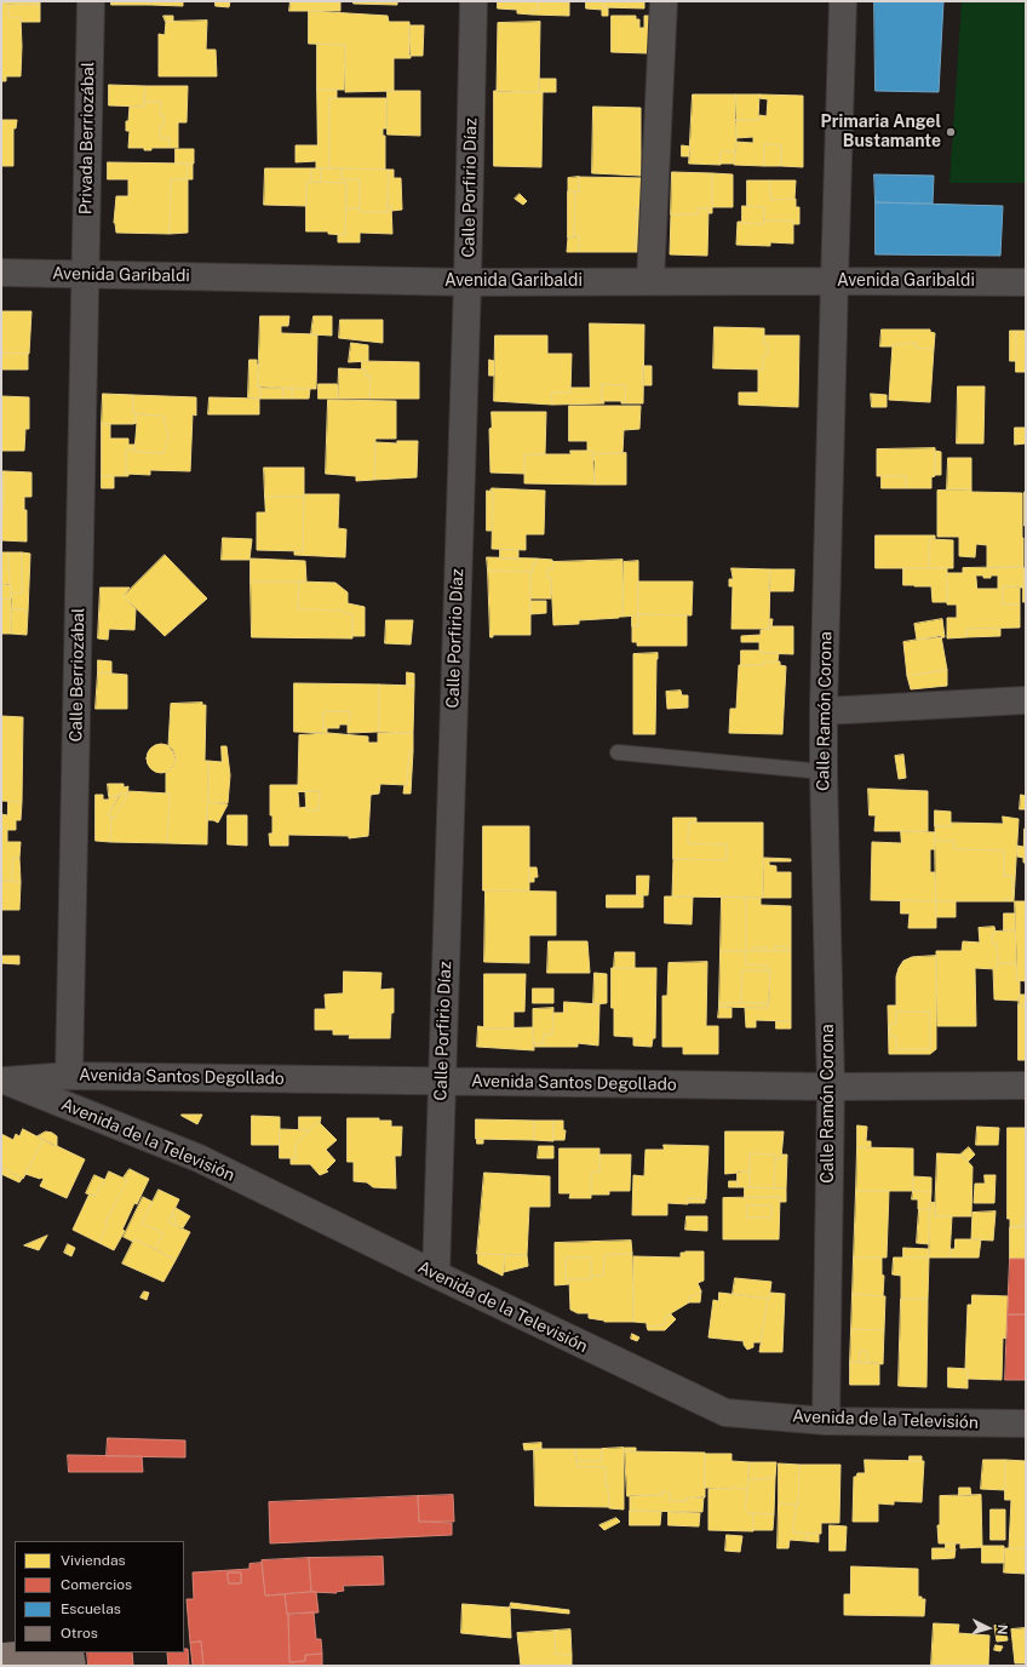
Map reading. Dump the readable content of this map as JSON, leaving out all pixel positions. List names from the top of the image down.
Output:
{
  "streets": {
    "street": [
      "Privada Berriozábal",
      "Calle Porfirio Díaz",
      "Avenida Garibaldi",
      "Calle Berriozábal",
      "Calle Ramón Corona",
      "Avenida Santos Degollado",
      "Avenida de la Televisión"
    ]
  },
  "crossings": [
    ["Privada Berriozábal", "Avenida Garibaldi"],
    ["Privada Berriozábal", "Calle Berriozábal"],
    ["Calle Porfirio Díaz", "Avenida Garibaldi"],
    ["Calle Porfirio Díaz", "Avenida Santos Degollado"],
    ["Calle Porfirio Díaz", "Avenida de la Televisión"],
    ["Avenida Garibaldi", "Calle Berriozábal"],
    ["Avenida Garibaldi", "Calle Ramón Corona"],
    ["Calle Berriozábal", "Avenida Santos Degollado"],
    ["Calle Ramón Corona", "Avenida Santos Degollado"],
    ["Calle Ramón Corona", "Avenida de la Televisión"],
    ["Avenida Santos Degollado", "Avenida de la Televisión"]
  ],
  "places": ["Primaria Angel Bustamante"],
  "legend": [
    "Viviendas",
    "Comercios",
    "Escuelas",
    "Otros"
  ],
  "north": "right"
}
